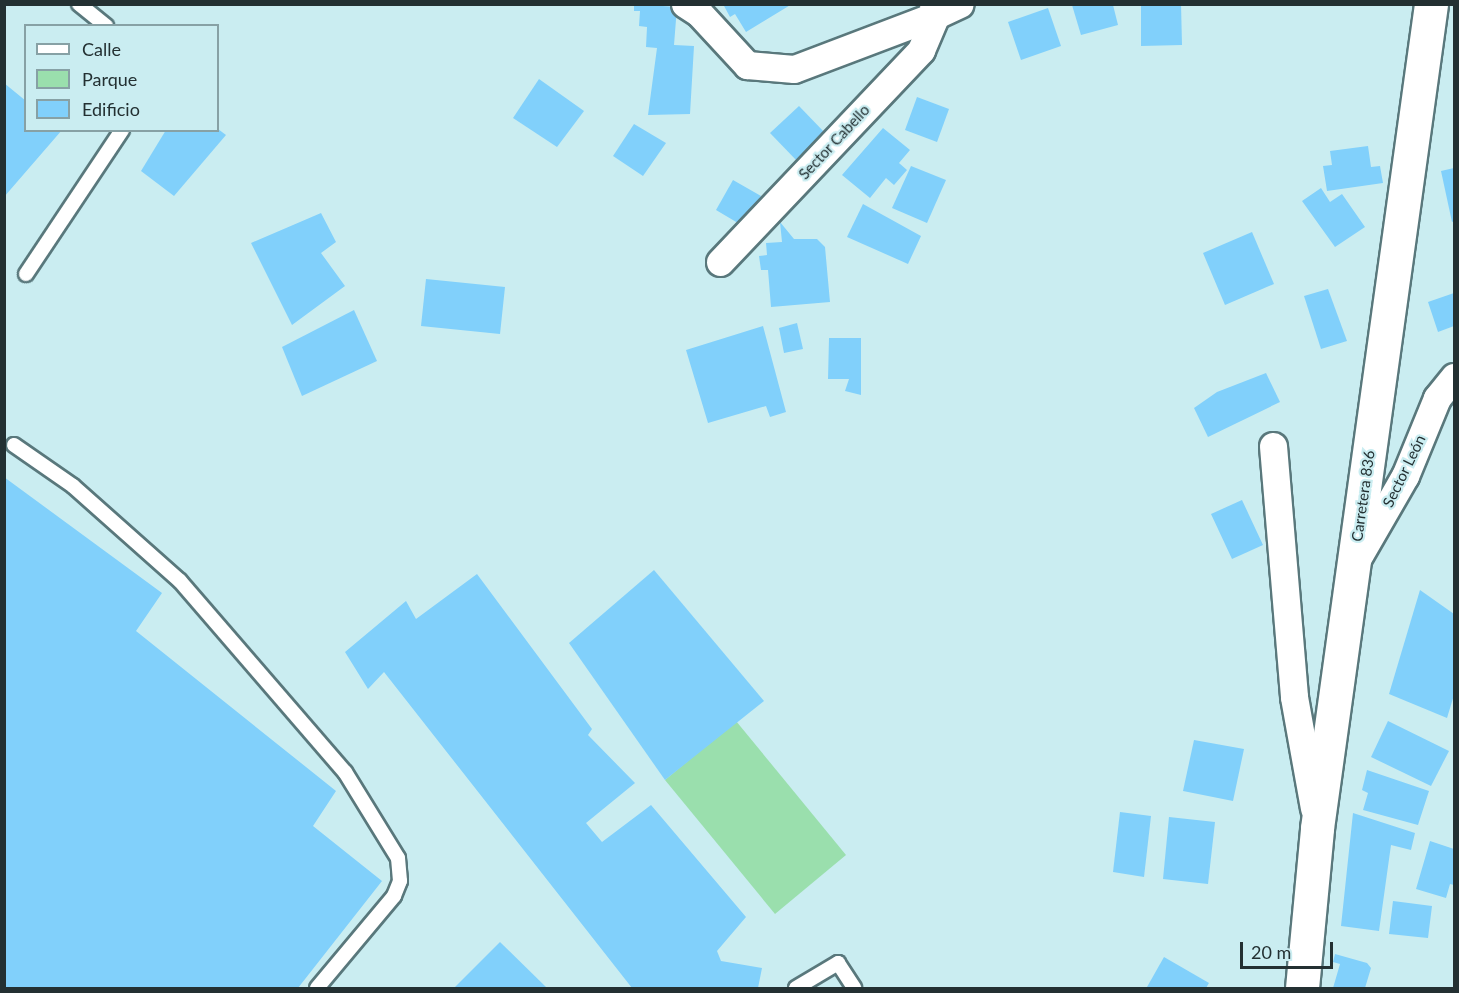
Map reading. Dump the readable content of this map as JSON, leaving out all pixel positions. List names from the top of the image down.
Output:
{
  "streets": {
    "street": ["Sector Cabello", "Sector León", "Carretera 836"]
  },
  "crossings": [
    ["Sector León", "Carretera 836"]
  ],
  "legend": ["Calle", "Parque", "Edificio"],
  "scale_bar": "20 m"
}
